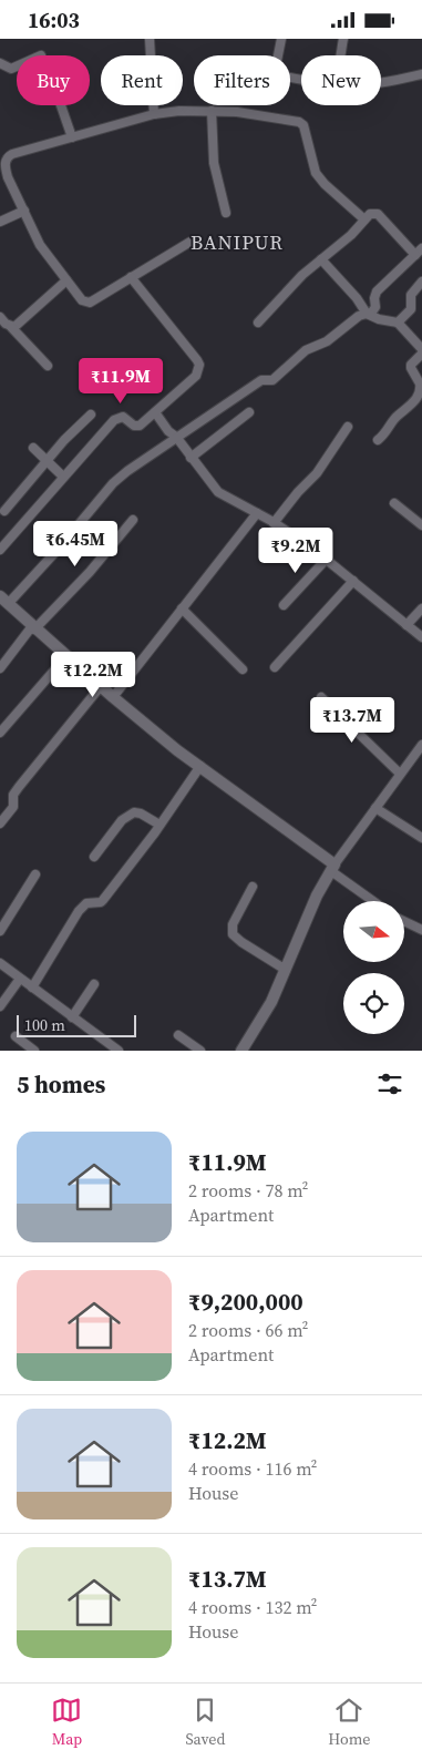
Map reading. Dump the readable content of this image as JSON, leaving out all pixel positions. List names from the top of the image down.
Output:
{
  "districts": ["BANIPUR"],
  "scale_bar": "100 m",
  "north": "right",
  "page": {
    "status": "16:03",
    "chip": [
      "Buy",
      "Rent",
      "Filters",
      "New"
    ],
    "price": [
      "₹11.9M",
      "₹6.45M",
      "₹9.2M",
      "₹12.2M",
      "₹13.7M"
    ],
    "scale": "100 m",
    "heading": "5 homes",
    "list": [
      {
        "name": "₹11.9M",
        "note": "2 rooms · 78 m² · Apartment"
      },
      {
        "name": "₹9,200,000",
        "note": "2 rooms · 66 m² · Apartment"
      },
      {
        "name": "₹12.2M",
        "note": "4 rooms · 116 m² · House"
      },
      {
        "name": "₹13.7M",
        "note": "4 rooms · 132 m² · House"
      }
    ],
    "tabs": ["Map", "Saved", "Home"]
  }
}
